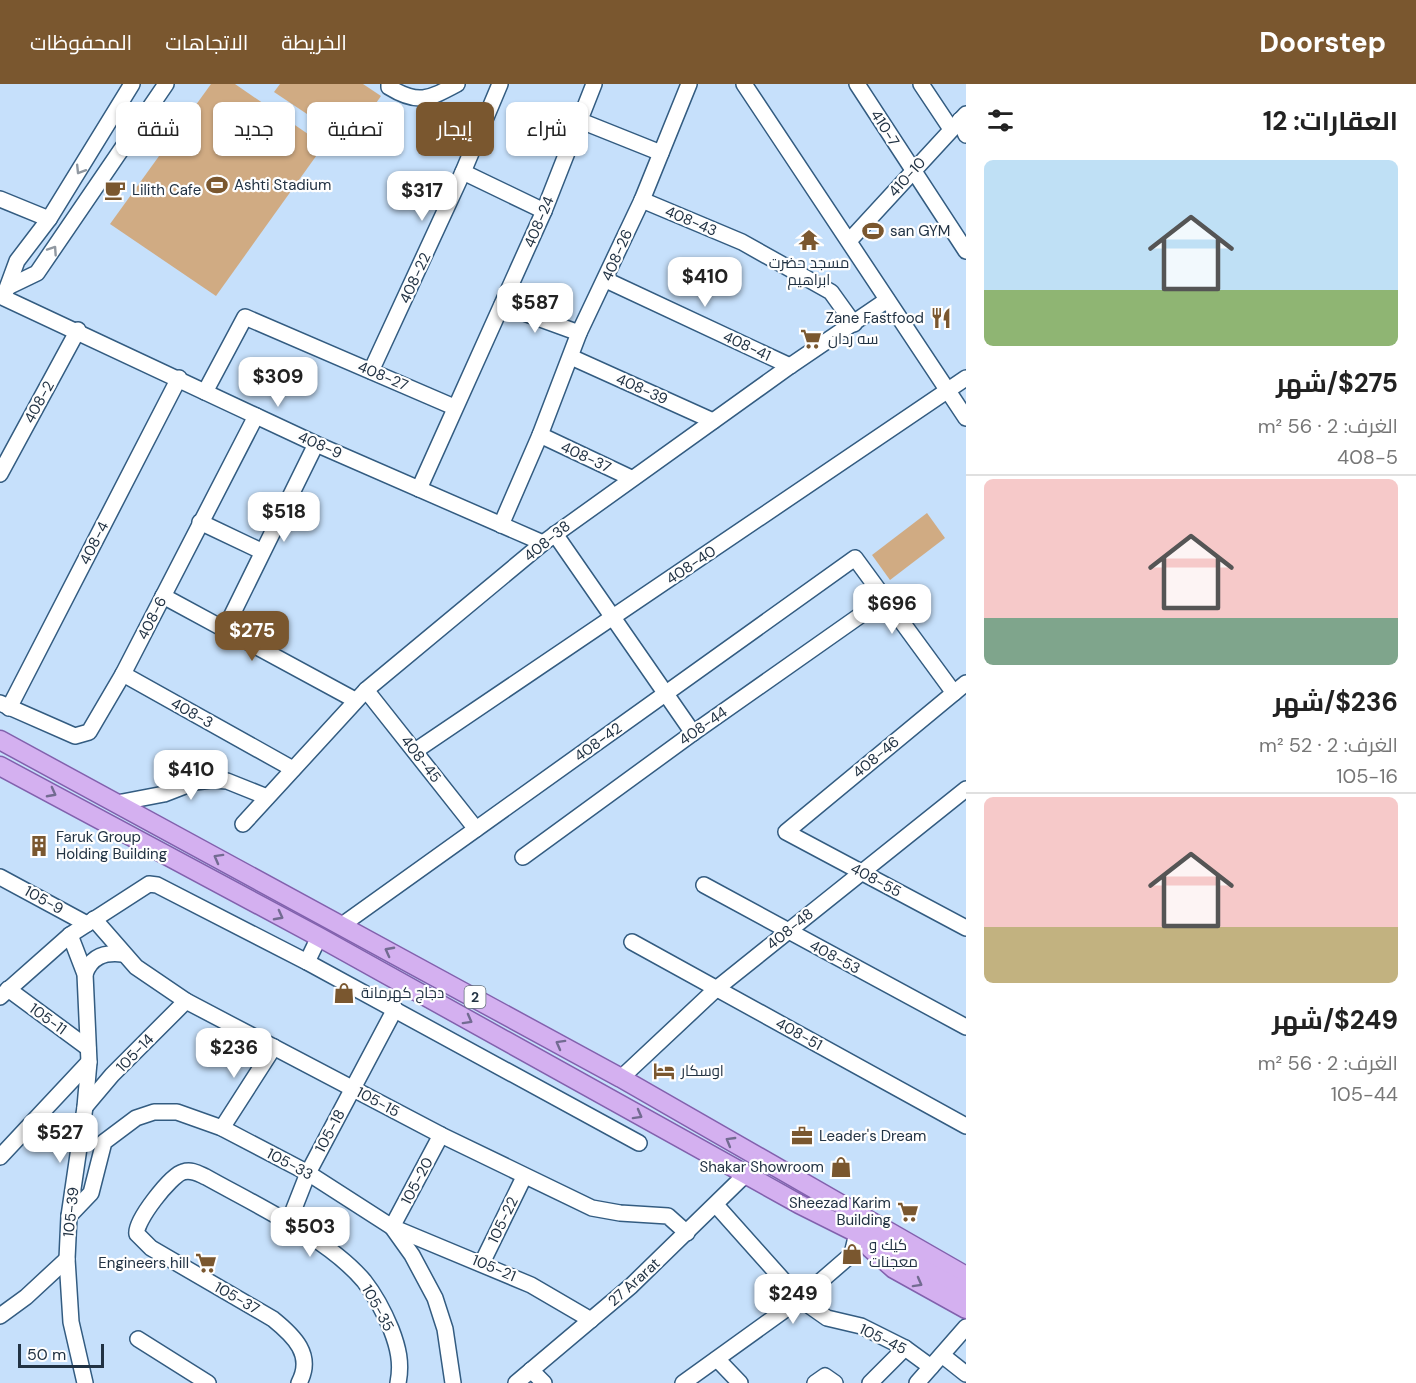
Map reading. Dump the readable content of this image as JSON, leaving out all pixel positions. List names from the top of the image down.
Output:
{
  "streets": {
    "main road": ["2"],
    "street": [
      "410-7",
      "410-10",
      "408-43",
      "408-24",
      "408-26",
      "408-22",
      "408-41",
      "408-27",
      "408-39",
      "408-2",
      "408-9",
      "408-37",
      "408-38",
      "408-4",
      "408-40",
      "408-6",
      "408-3",
      "408-44",
      "408-42",
      "408-46",
      "408-45",
      "408-55",
      "105-9",
      "408-48",
      "408-53",
      "105-11",
      "408-51",
      "105-14",
      "105-15",
      "105-18",
      "105-33",
      "105-20",
      "105-39",
      "105-22",
      "105-21",
      "27 Ararat",
      "105-37",
      "105-35",
      "105-45"
    ]
  },
  "crossings": [
    ["410-7", "410-10"],
    ["408-43", "408-26"],
    ["408-43", "408-38"],
    ["408-24", "408-27"],
    ["408-24", "408-9"],
    ["408-26", "408-41"],
    ["408-26", "408-39"],
    ["408-26", "408-9"],
    ["408-26", "408-37"],
    ["408-22", "408-27"],
    ["408-41", "408-38"],
    ["408-27", "408-9"],
    ["408-39", "408-38"],
    ["408-2", "408-9"],
    ["408-9", "408-38"],
    ["408-9", "408-4"],
    ["408-9", "408-6"],
    ["408-37", "408-38"],
    ["408-38", "408-3"],
    ["408-38", "408-45"],
    ["408-4", "408-6"],
    ["408-40", "408-45"],
    ["408-6", "408-3"],
    ["408-44", "408-42"],
    ["408-42", "408-45"],
    ["408-42", "2"],
    ["408-46", "408-55"],
    ["408-55", "408-48"],
    ["105-9", "105-15"],
    ["408-48", "408-53"],
    ["408-48", "2"],
    ["408-48", "408-51"],
    ["2", "27 Ararat"],
    ["105-11", "105-39"],
    ["105-14", "105-15"],
    ["105-14", "105-39"],
    ["105-15", "105-18"],
    ["105-15", "105-20"],
    ["105-15", "105-22"],
    ["105-15", "27 Ararat"],
    ["105-18", "105-33"],
    ["105-18", "105-35"],
    ["105-33", "105-20"],
    ["105-33", "105-39"],
    ["105-33", "105-21"],
    ["105-20", "105-21"],
    ["105-22", "105-21"],
    ["105-21", "27 Ararat"],
    ["27 Ararat", "105-45"],
    ["105-37", "105-35"]
  ],
  "places": {
    "sports": ["Ashti Stadium", "san GYM"],
    "cafe": ["Lilith Cafe"],
    "temple": ["مسجد حضرت ابراهیم"],
    "restaurant": ["Zane Fastfood"],
    "supermarket": ["سه ردان", "Sheezad Karim Building", "Engineers hill"],
    "building": ["Faruk Group Holding Building"],
    "shop": ["دجاج كهرمانة", "Shakar Showroom", "كيك و معجنات"],
    "hotel": ["اوسكار"],
    "office": ["Leader's Dream"]
  },
  "scale_bar": "50 m",
  "page": {
    "header": "Doorstep",
    "nav": ["الخريطة", "الاتجاهات", "المحفوظات"],
    "heading": "العقارات: 12",
    "chip": [
      "شراء",
      "إيجار",
      "تصفية",
      "جديد",
      "شقة"
    ],
    "list": [
      {
        "name": "$275/شهر",
        "note": "الغرف: 2 · 56 m² · 408-5"
      },
      {
        "name": "$236/شهر",
        "note": "الغرف: 2 · 52 m² · 105-16"
      },
      {
        "name": "$249/شهر",
        "note": "الغرف: 2 · 56 m² · 105-44"
      }
    ],
    "price": [
      "$317",
      "$410",
      "$587",
      "$309",
      "$518",
      "$696",
      "$275",
      "$410",
      "$236",
      "$527",
      "$503",
      "$249"
    ],
    "scale": "50 m"
  }
}
